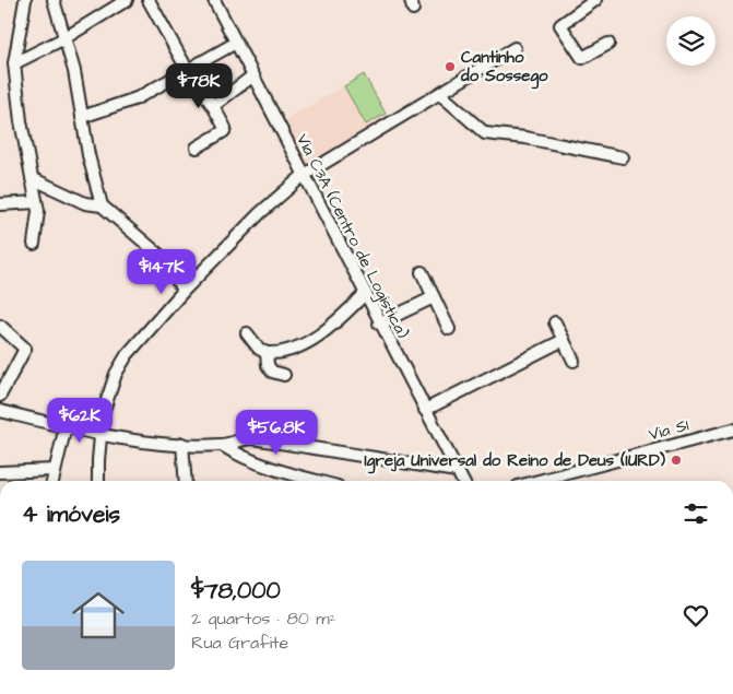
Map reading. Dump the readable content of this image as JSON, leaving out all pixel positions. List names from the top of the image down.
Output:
{
  "streets": {
    "street": ["Via C3A (Centro de Logística)", "Via S1"]
  },
  "places": ["Cantinho do Sossego", "Igreja Universal do Reino de Deus (IURD)"],
  "page": {
    "price": [
      "$78K",
      "$147K",
      "$62K",
      "$56.8K"
    ],
    "heading": "4 imóveis",
    "list": [
      {
        "name": "$78,000",
        "note": "2 quartos · 80 m² · Rua Grafite"
      }
    ]
  }
}
